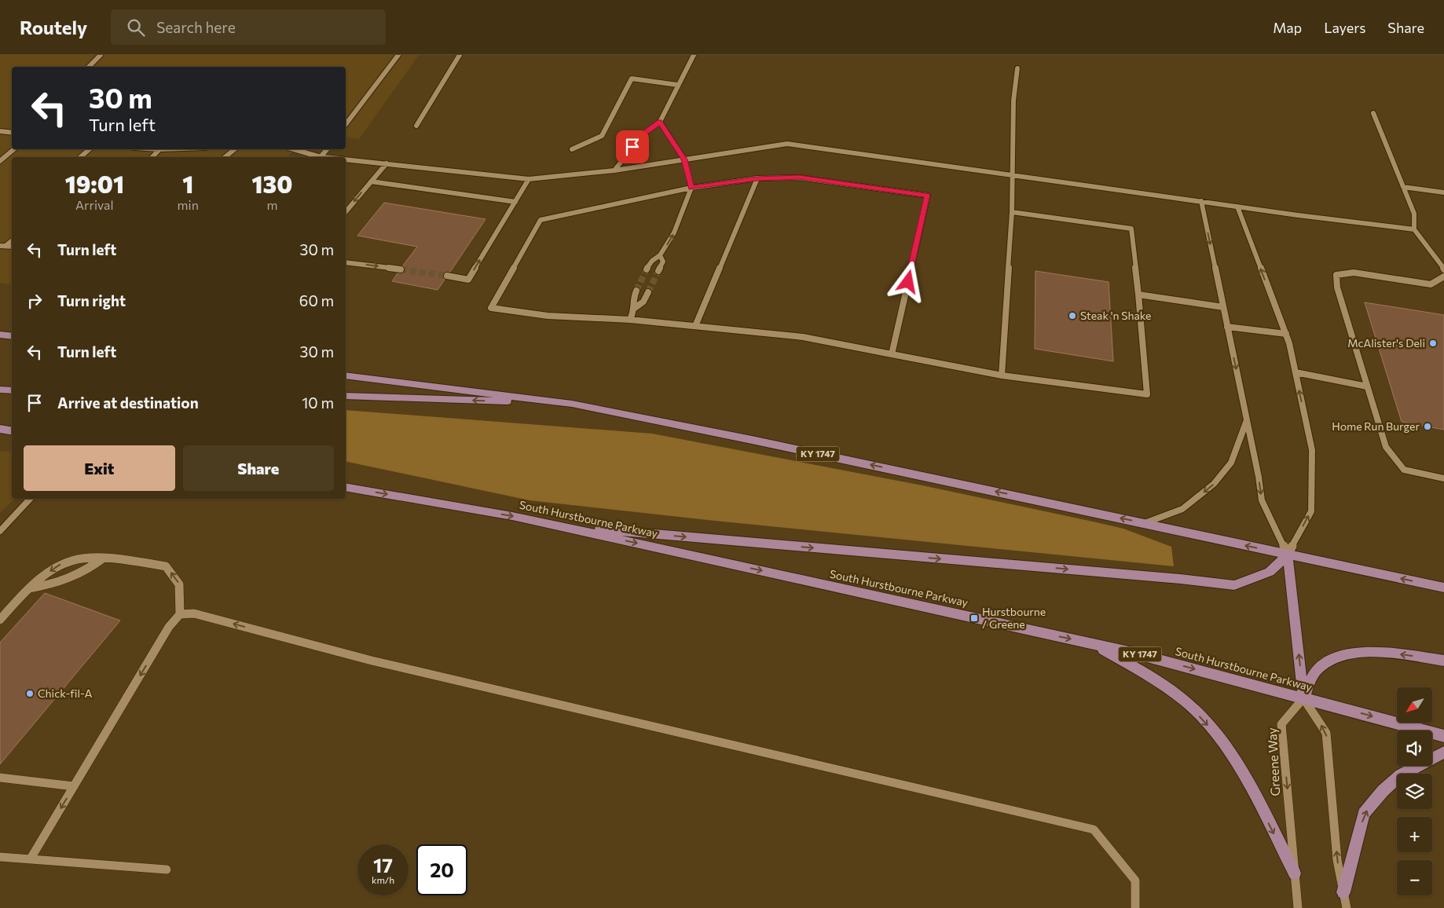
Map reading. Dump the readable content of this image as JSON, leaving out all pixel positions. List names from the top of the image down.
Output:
{
  "streets": {
    "main road": ["KY 1747", "South Hurstbourne Parkway"],
    "street": ["Greene Way"]
  },
  "crossings": [
    ["South Hurstbourne Parkway", "Greene Way"]
  ],
  "places": {
    "other": [
      "Steak 'n Shake",
      "McAlister's Deli",
      "Home Run Burger",
      "Chick-fil-A"
    ],
    "transit": ["Hurstbourne / Greene"]
  },
  "north": "bottom left",
  "page": {
    "header": "Routely",
    "search": "Search here",
    "nav": ["Map", "Layers", "Share"],
    "turn": ["30 m", "Turn left"],
    "eta": [
      "19:01",
      "Arrival",
      "1",
      "min",
      "130",
      "m"
    ],
    "list": [
      {
        "name": "Turn left",
        "value": "30 m"
      },
      {
        "name": "Turn right",
        "value": "60 m"
      },
      {
        "name": "Turn left",
        "value": "30 m"
      },
      {
        "name": "Arrive at destination",
        "value": "10 m"
      }
    ],
    "buttons": ["Exit", "Share"],
    "map_buttons": ["+", "−"],
    "speed": "17 km/h",
    "limit": "20"
  }
}
